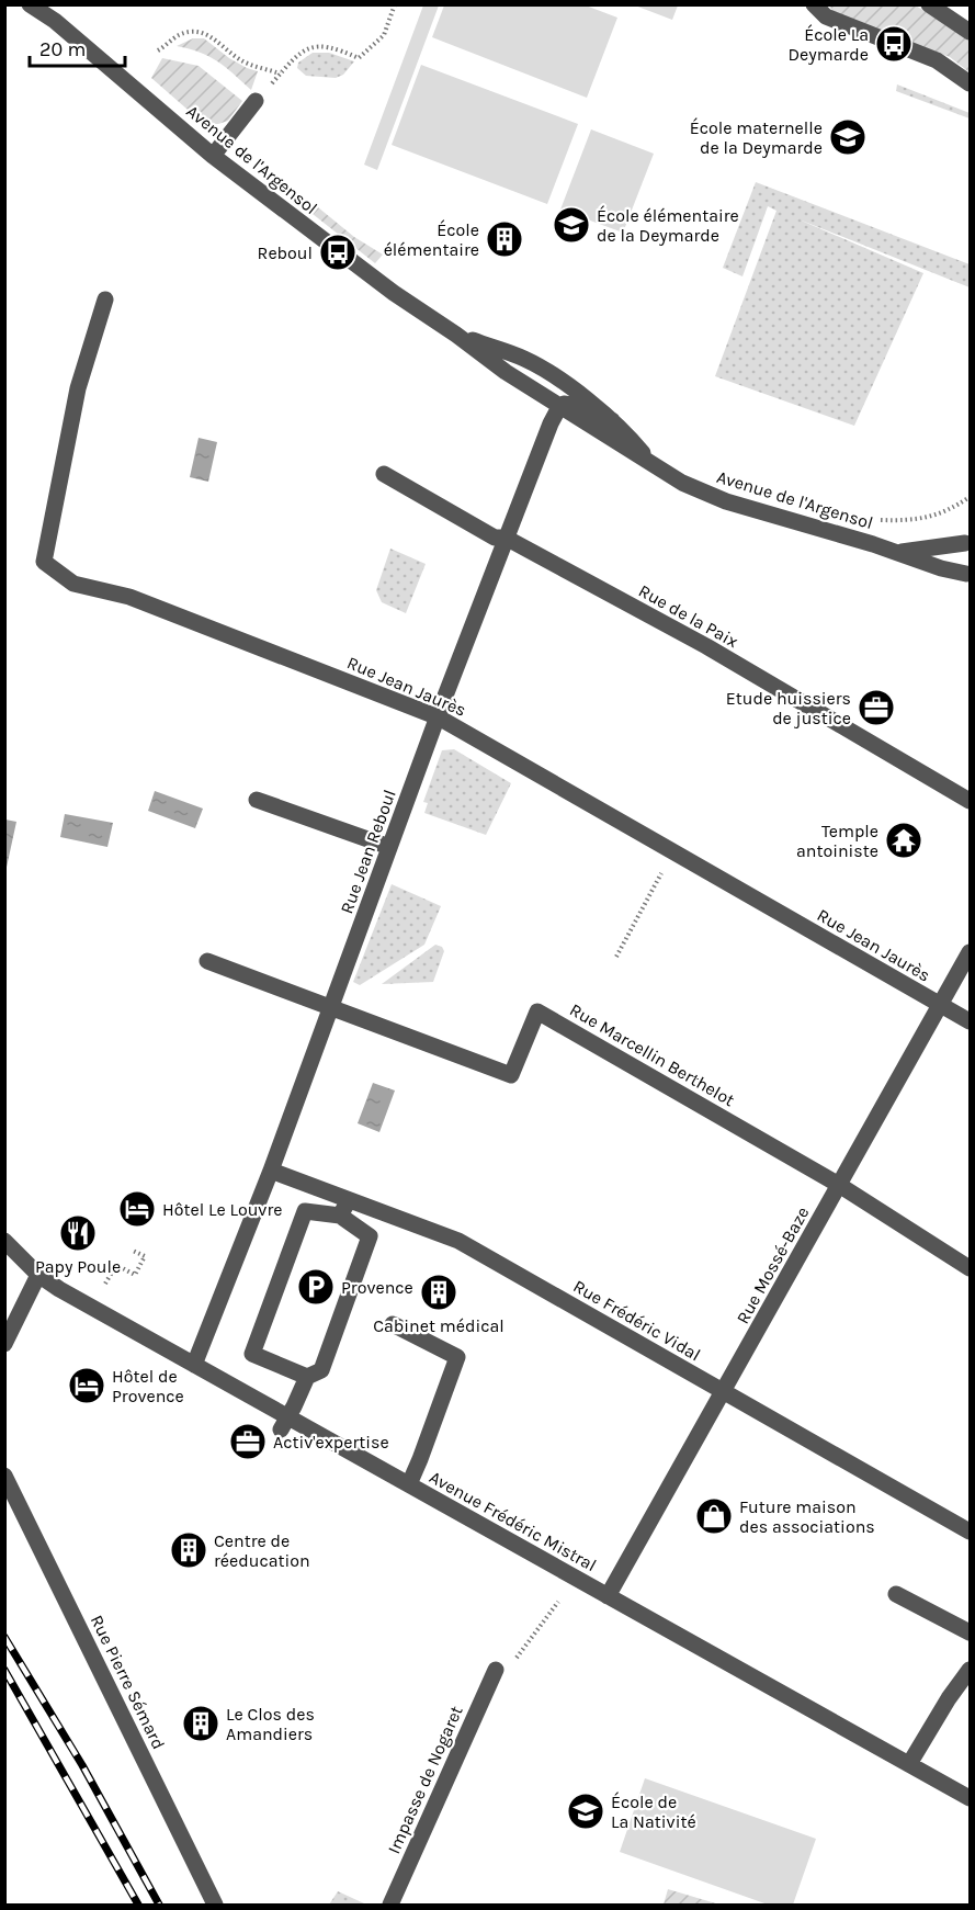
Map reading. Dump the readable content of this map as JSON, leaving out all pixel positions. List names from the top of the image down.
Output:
{
  "streets": {
    "street": [
      "Avenue de l'Argensol",
      "Rue de la Paix",
      "Rue Jean Jaurès",
      "Rue Jean Reboul",
      "Rue Marcellin Berthelot",
      "Rue Mossé-Baze",
      "Rue Frédéric Vidal",
      "Avenue Frédéric Mistral",
      "Rue Pierre Sémard",
      "Impasse de Nogaret"
    ]
  },
  "crossings": [
    ["Avenue de l'Argensol", "Rue Jean Reboul"],
    ["Rue de la Paix", "Rue Jean Reboul"],
    ["Rue Jean Jaurès", "Rue Jean Reboul"],
    ["Rue Jean Jaurès", "Rue Mossé-Baze"],
    ["Rue Jean Reboul", "Rue Marcellin Berthelot"],
    ["Rue Jean Reboul", "Rue Frédéric Vidal"],
    ["Rue Jean Reboul", "Avenue Frédéric Mistral"],
    ["Rue Marcellin Berthelot", "Rue Mossé-Baze"],
    ["Rue Mossé-Baze", "Rue Frédéric Vidal"],
    ["Rue Mossé-Baze", "Avenue Frédéric Mistral"]
  ],
  "places": {
    "bus stop": ["École La Deymarde", "Reboul"],
    "school or university": ["École maternelle de la Deymarde", "École élémentaire de la Deymarde", "École de La Nativité"],
    "building": [
      "École élémentaire",
      "Cabinet médical",
      "Centre de réeducation",
      "Le Clos des Amandiers"
    ],
    "office": ["Etude huissiers de justice", "Activ'expertise"],
    "temple": ["Temple antoiniste"],
    "hotel": ["Hôtel Le Louvre", "Hôtel de Provence"],
    "restaurant": ["Papy Poule"],
    "parking": ["Provence"],
    "shop": ["Future maison des associations"]
  },
  "scale_bar": "20 m"
}
